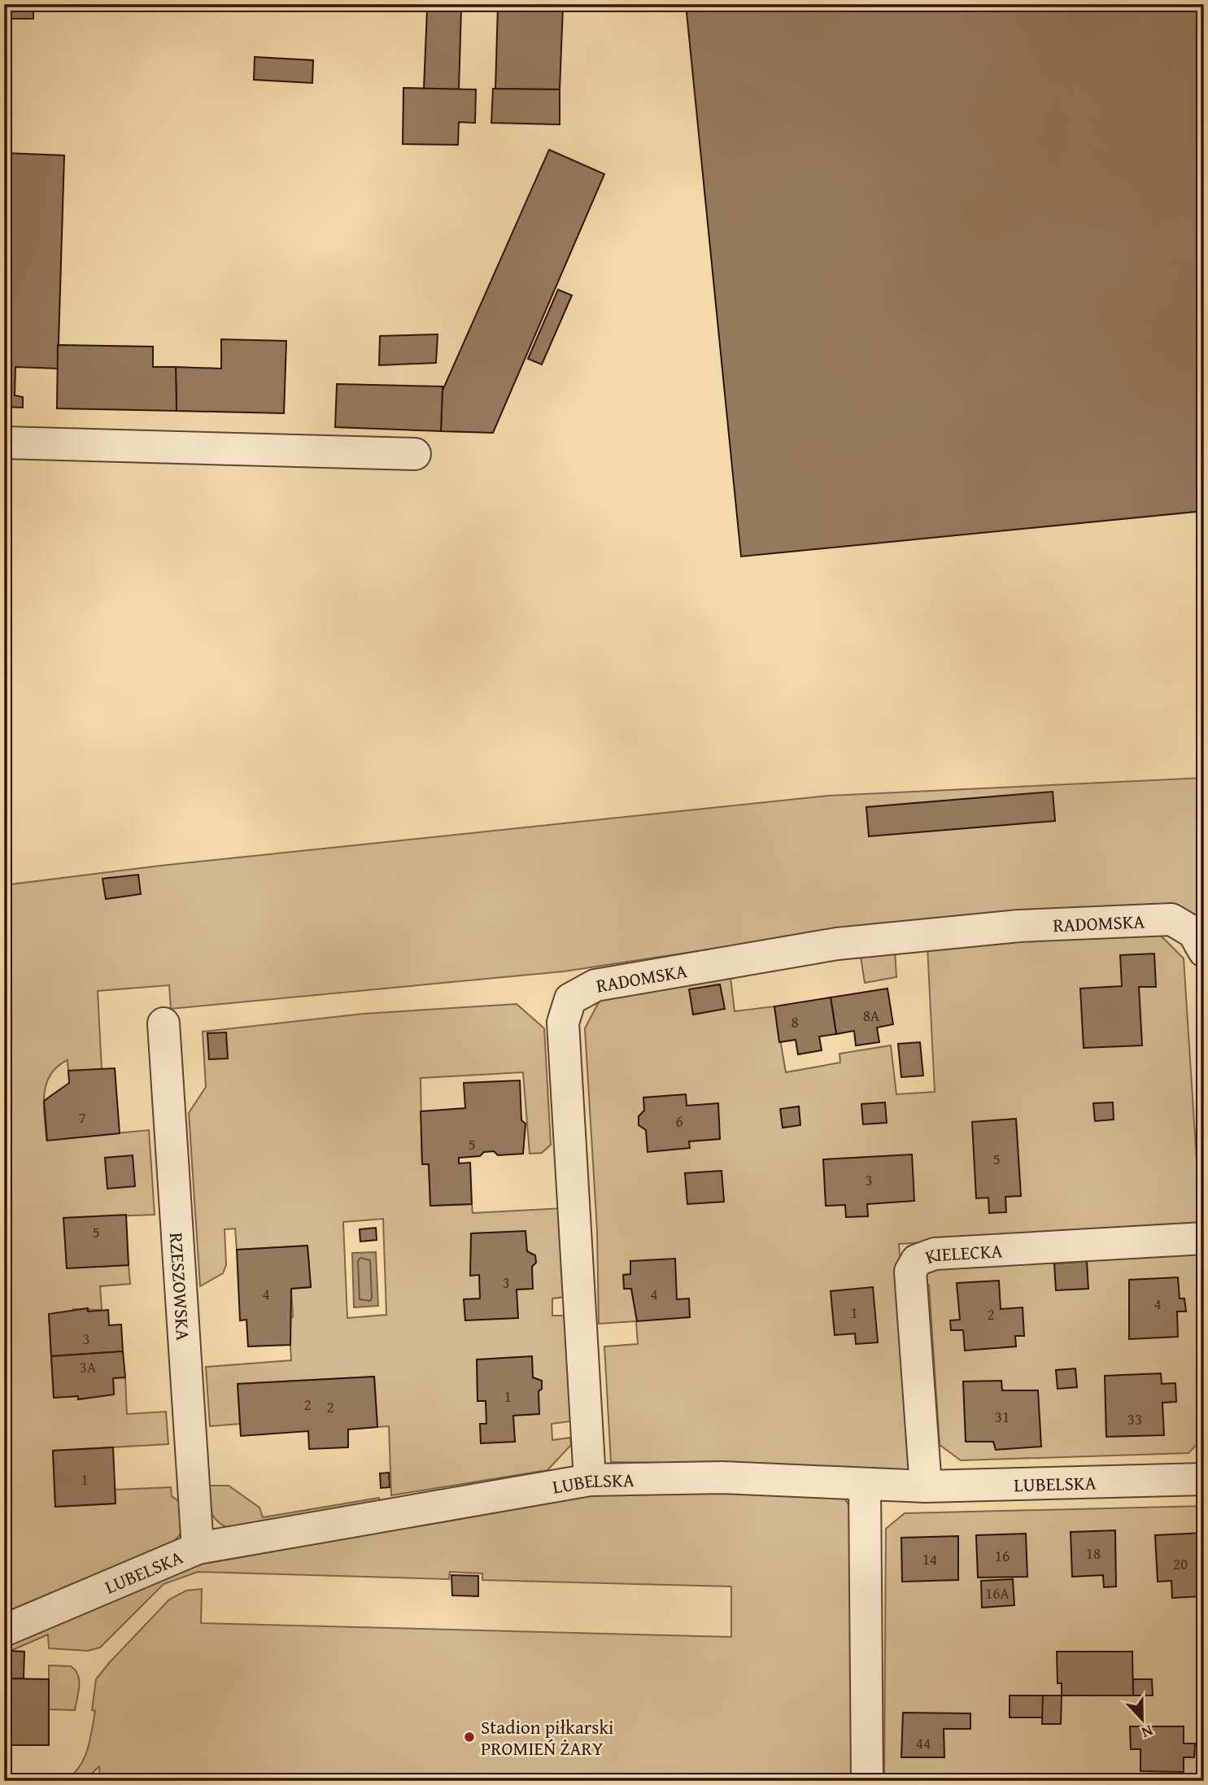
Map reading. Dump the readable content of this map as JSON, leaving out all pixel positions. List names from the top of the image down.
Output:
{
  "streets": {
    "street": [
      "RADOMSKA",
      "KIELECKA",
      "RZESZOWSKA",
      "LUBELSKA"
    ]
  },
  "crossings": [
    ["RADOMSKA", "LUBELSKA"],
    ["KIELECKA", "LUBELSKA"],
    ["RZESZOWSKA", "LUBELSKA"]
  ],
  "places": ["Stadion piłkarski PROMIEŃ ŻARY"],
  "house_numbers": [
    "8A",
    "8",
    "7",
    "6",
    "5",
    "5",
    "3",
    "5",
    "3",
    "4",
    "4",
    "4",
    "1",
    "2",
    "3",
    "3A",
    "1",
    "2",
    "2",
    "31",
    "33",
    "1",
    "18",
    "16",
    "14",
    "20",
    "16A",
    "44"
  ],
  "north": "bottom"
}
